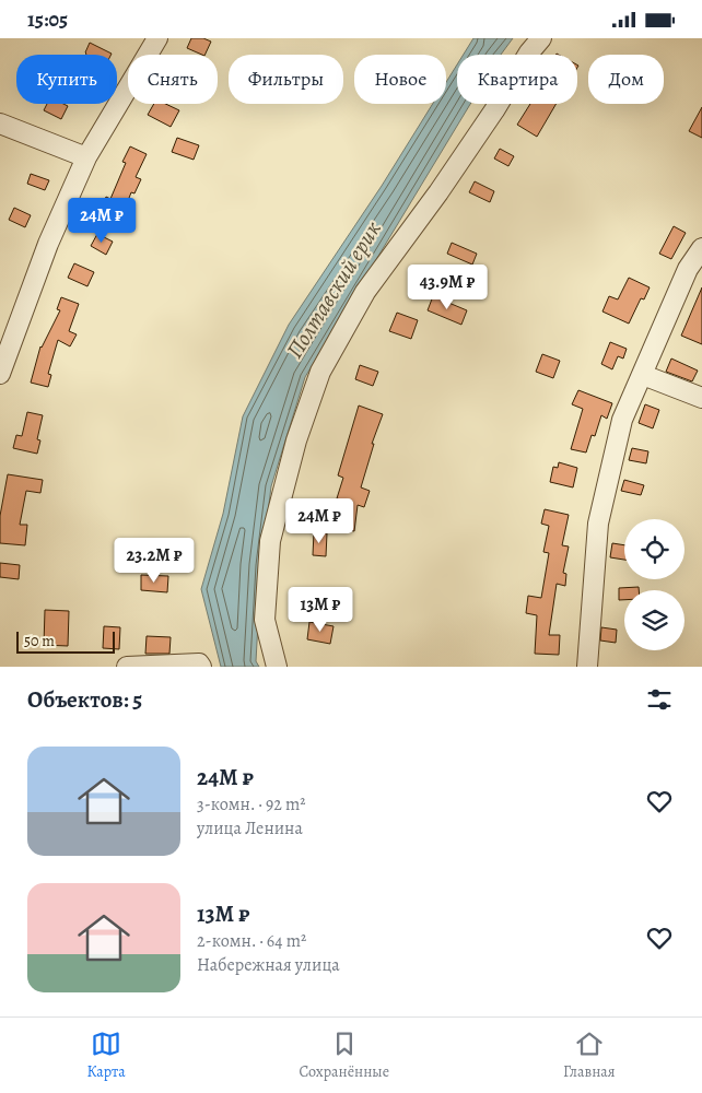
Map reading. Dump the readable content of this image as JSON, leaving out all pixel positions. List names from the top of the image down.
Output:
{
  "water": ["Полтавский ерик"],
  "scale_bar": "50 m",
  "page": {
    "status": "15:05",
    "chip": [
      "Купить",
      "Снять",
      "Фильтры",
      "Новое",
      "Квартира",
      "Дом"
    ],
    "price": [
      "24M ₽",
      "43.9M ₽",
      "24M ₽",
      "23.2M ₽",
      "13M ₽"
    ],
    "scale": "50 m",
    "heading": "Объектов: 5",
    "list": [
      {
        "name": "24M ₽",
        "note": "3-комн. · 92 m² · улица Ленина"
      },
      {
        "name": "13M ₽",
        "note": "2-комн. · 64 m² · Набережная улица"
      }
    ],
    "tabs": ["Карта", "Сохранённые", "Главная"]
  }
}
